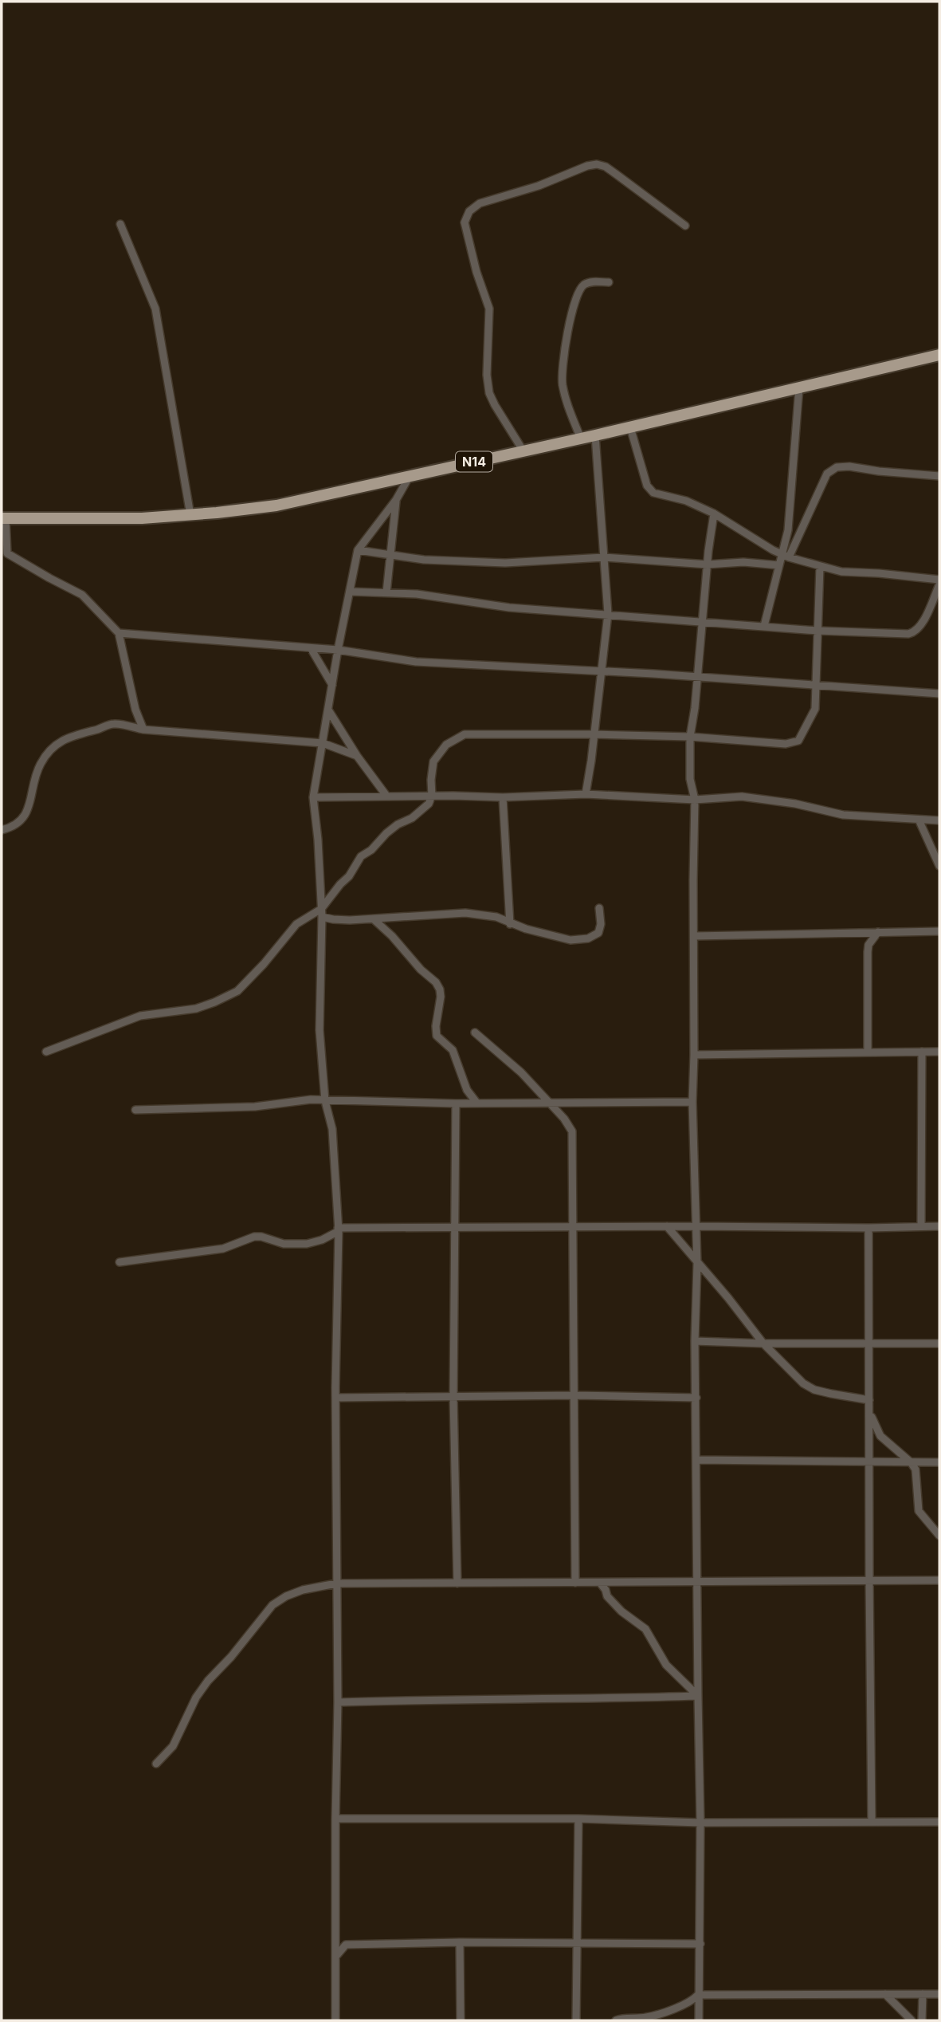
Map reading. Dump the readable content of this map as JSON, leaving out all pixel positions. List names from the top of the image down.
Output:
{
  "streets": {
    "main road": ["N14"]
  }
}
